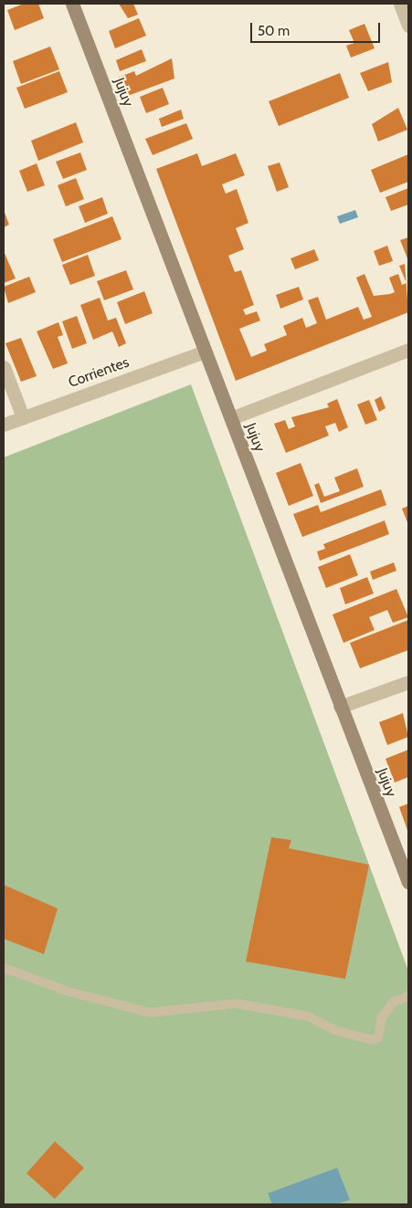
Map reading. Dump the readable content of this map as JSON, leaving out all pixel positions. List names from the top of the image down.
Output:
{
  "streets": {
    "main road": ["Jujuy"],
    "street": ["Corrientes"]
  },
  "crossings": [
    ["Jujuy", "Corrientes"]
  ],
  "scale_bar": "50 m"
}
